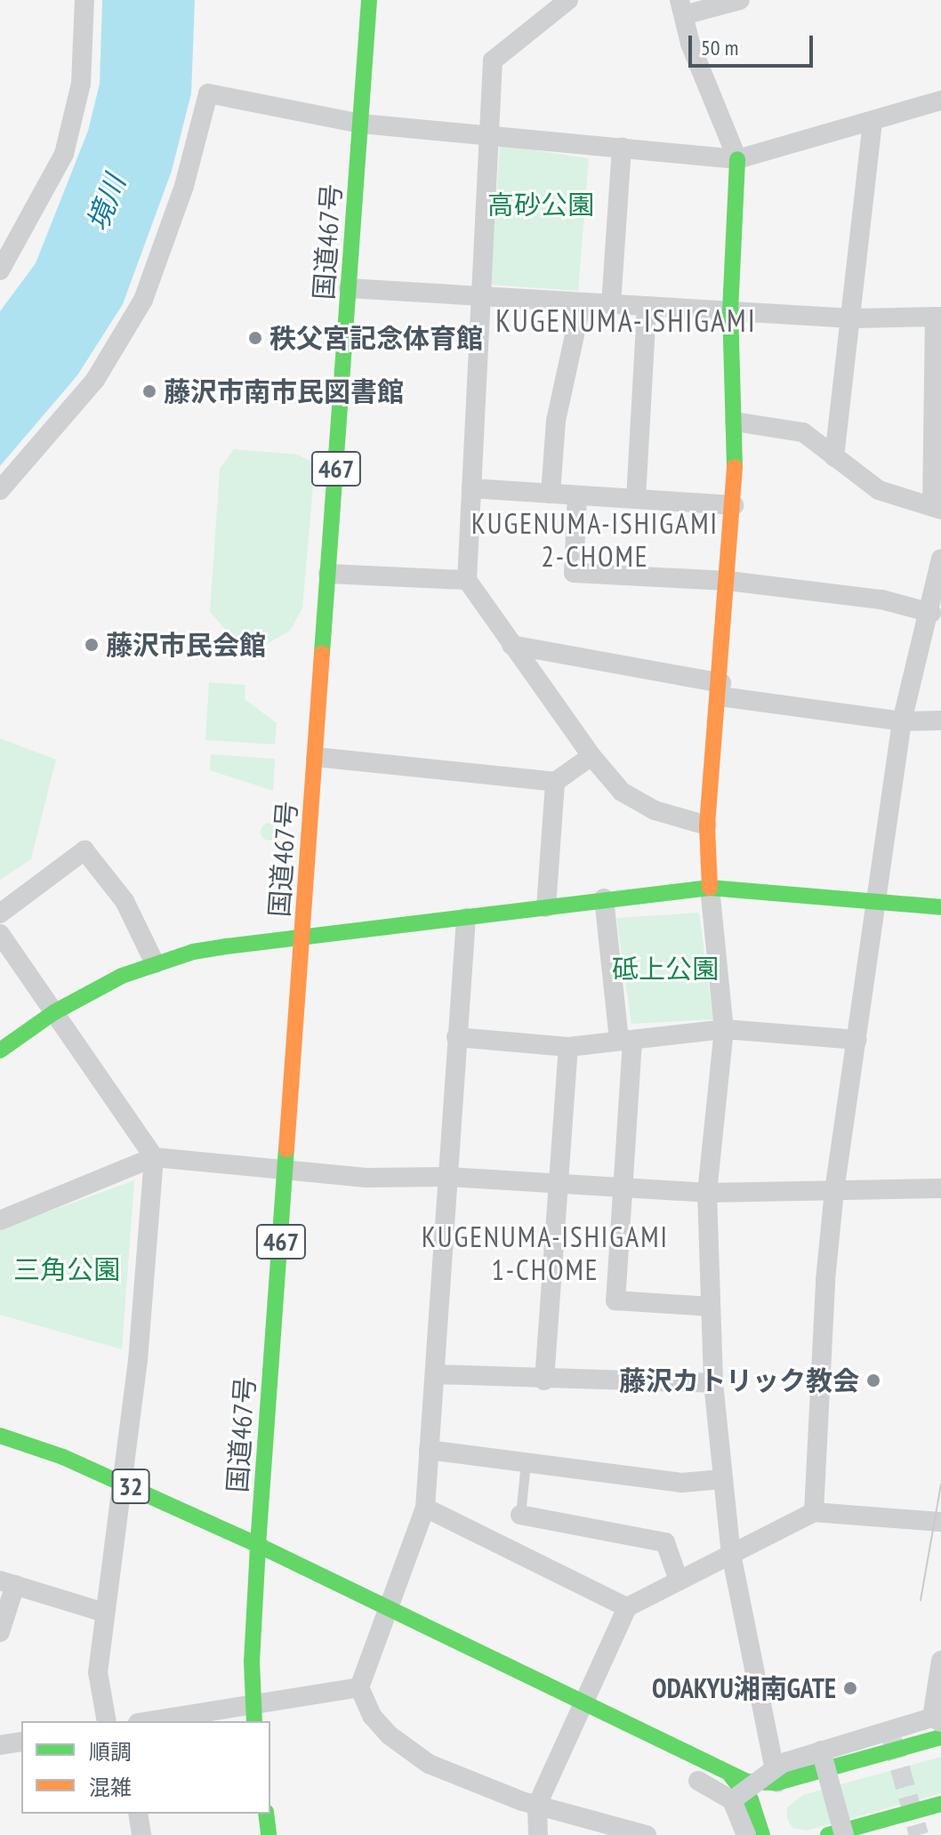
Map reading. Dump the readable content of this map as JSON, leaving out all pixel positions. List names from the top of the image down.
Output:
{
  "streets": {
    "main road": ["国道467号", "467", "32"]
  },
  "crossings": [
    ["国道467号", "32"]
  ],
  "districts": ["KUGENUMA-ISHIGAMI", "KUGENUMA-ISHIGAMI 2-CHOME", "KUGENUMA-ISHIGAMI 1-CHOME"],
  "water": ["境川"],
  "parks": ["高砂公園", "砥上公園", "三角公園"],
  "places": [
    "秩父宮記念体育館",
    "藤沢市南市民図書館",
    "藤沢市民会館",
    "藤沢カトリック教会",
    "ODAKYU湘南GATE"
  ],
  "legend": ["順調", "混雑"],
  "scale_bar": "50 m"
}
